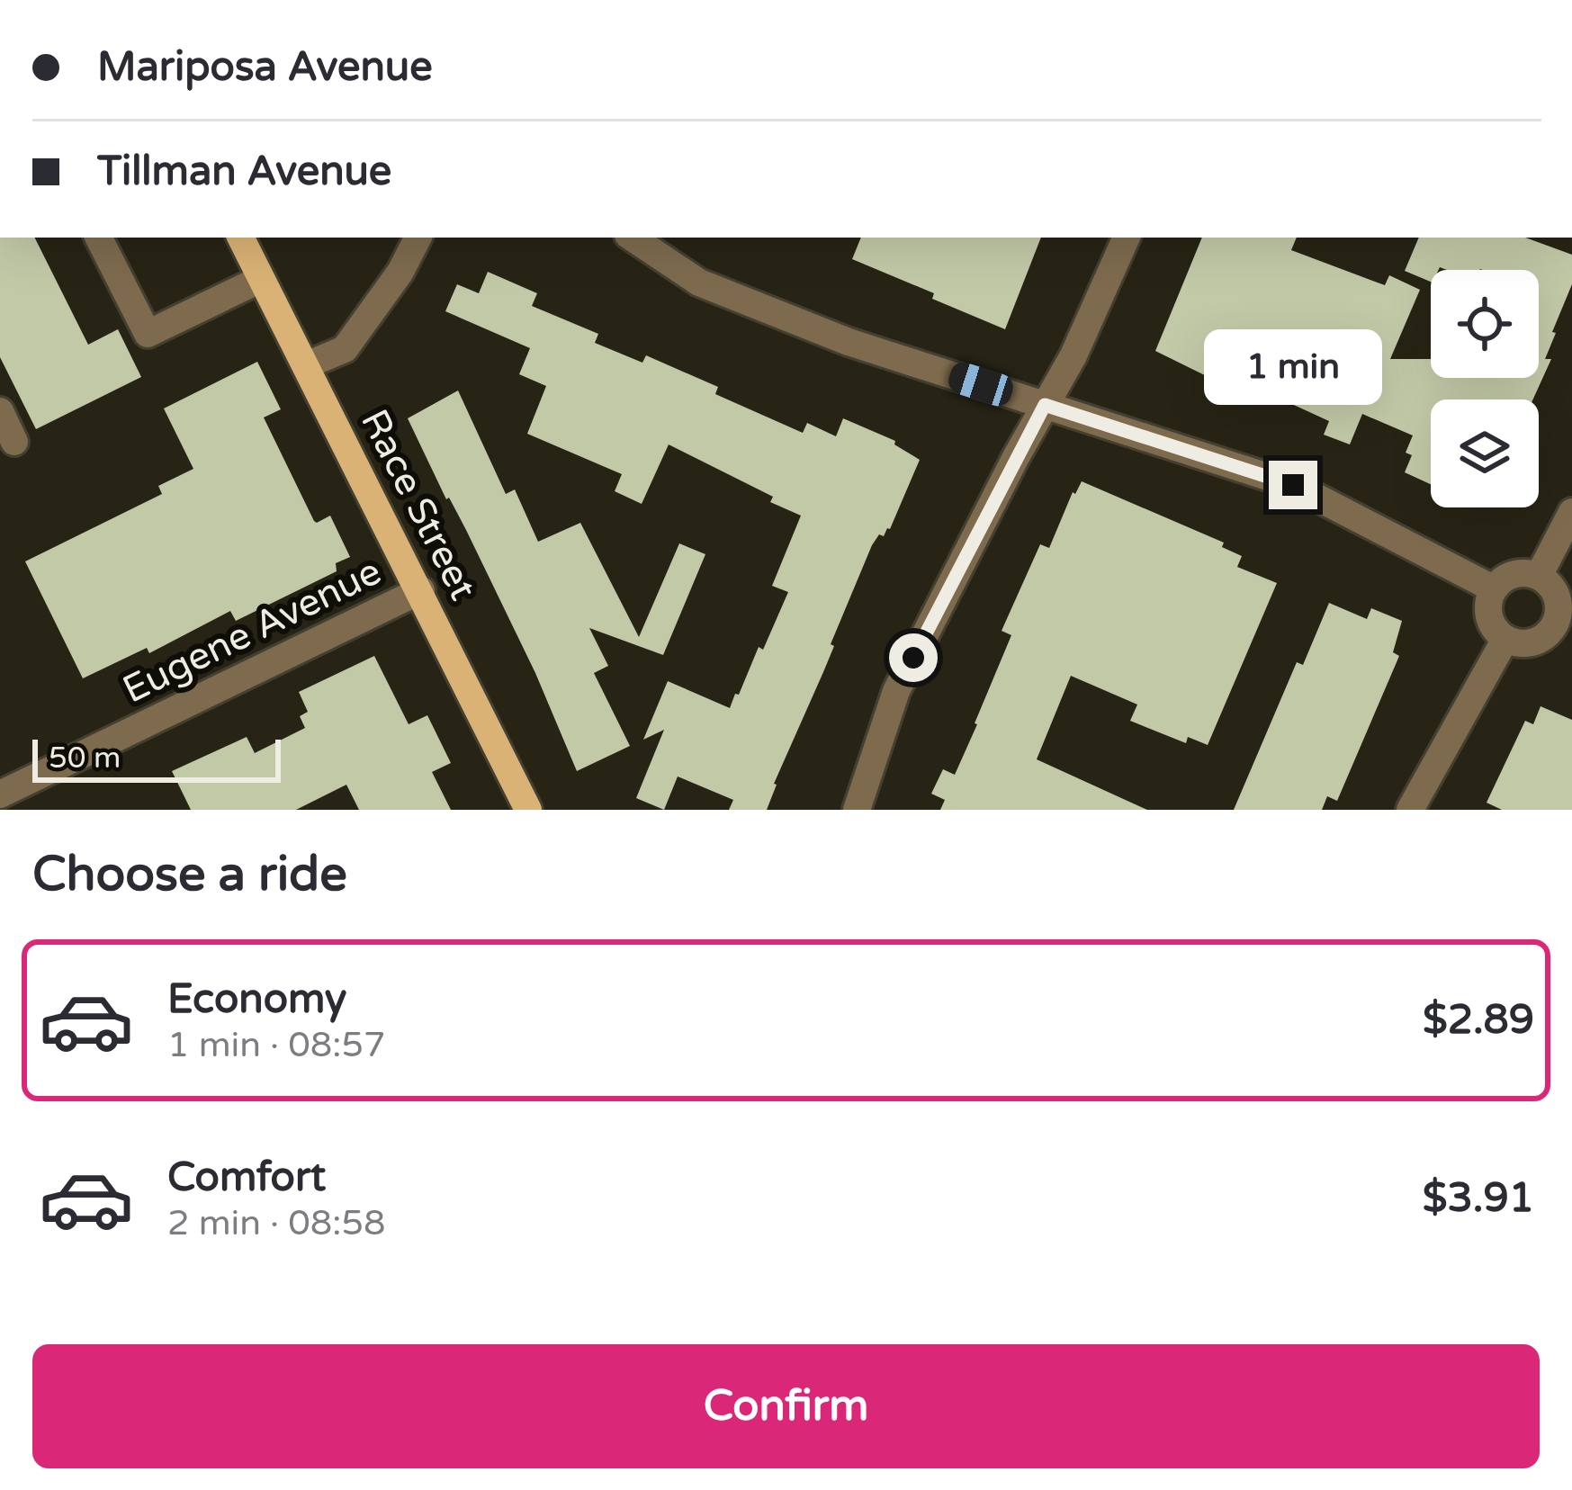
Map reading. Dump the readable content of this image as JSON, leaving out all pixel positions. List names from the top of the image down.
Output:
{
  "streets": {
    "main road": ["Race Street"],
    "street": ["Eugene Avenue"]
  },
  "crossings": [
    ["Race Street", "Eugene Avenue"]
  ],
  "scale_bar": "50 m",
  "page": {
    "banner": ["Mariposa Avenue", "Tillman Avenue"],
    "bubble": "1 min",
    "scale": "50 m",
    "heading": "Choose a ride",
    "list": [
      {
        "name": "Economy",
        "note": "1 min · 08:57",
        "value": "$2.89"
      },
      {
        "name": "Comfort",
        "note": "2 min · 08:58",
        "value": "$3.91"
      }
    ],
    "buttons": "Confirm"
  }
}
